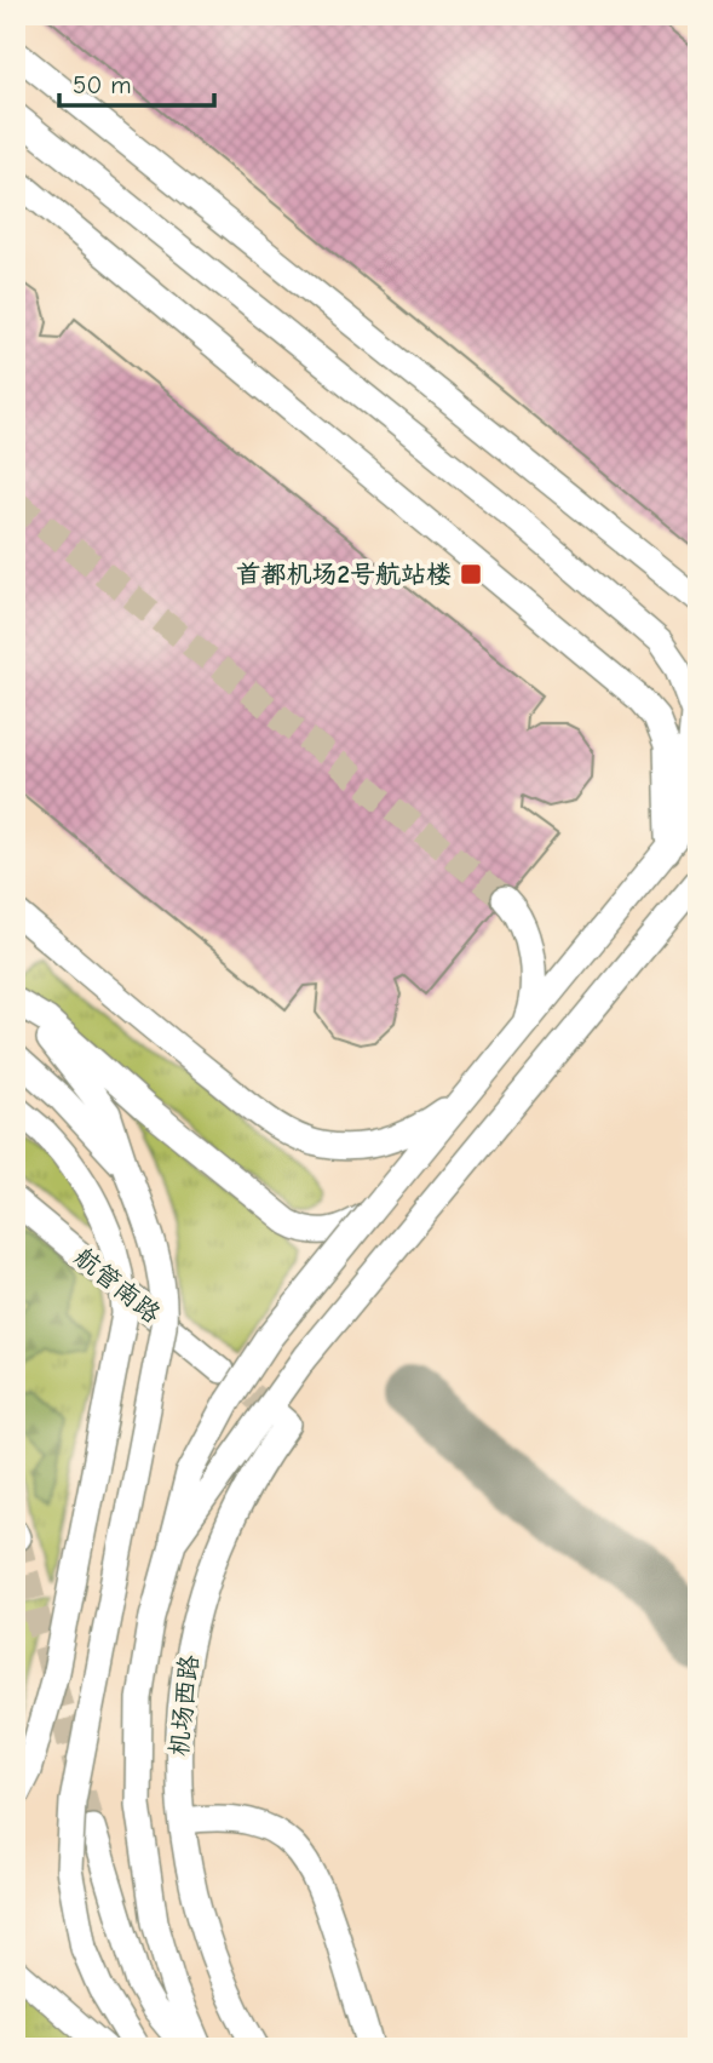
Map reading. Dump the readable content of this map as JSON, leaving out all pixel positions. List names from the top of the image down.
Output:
{
  "streets": {
    "street": ["航管南路", "机场西路"]
  },
  "places": {
    "transit": ["首都机场2号航站楼"]
  },
  "scale_bar": "50 m"
}
